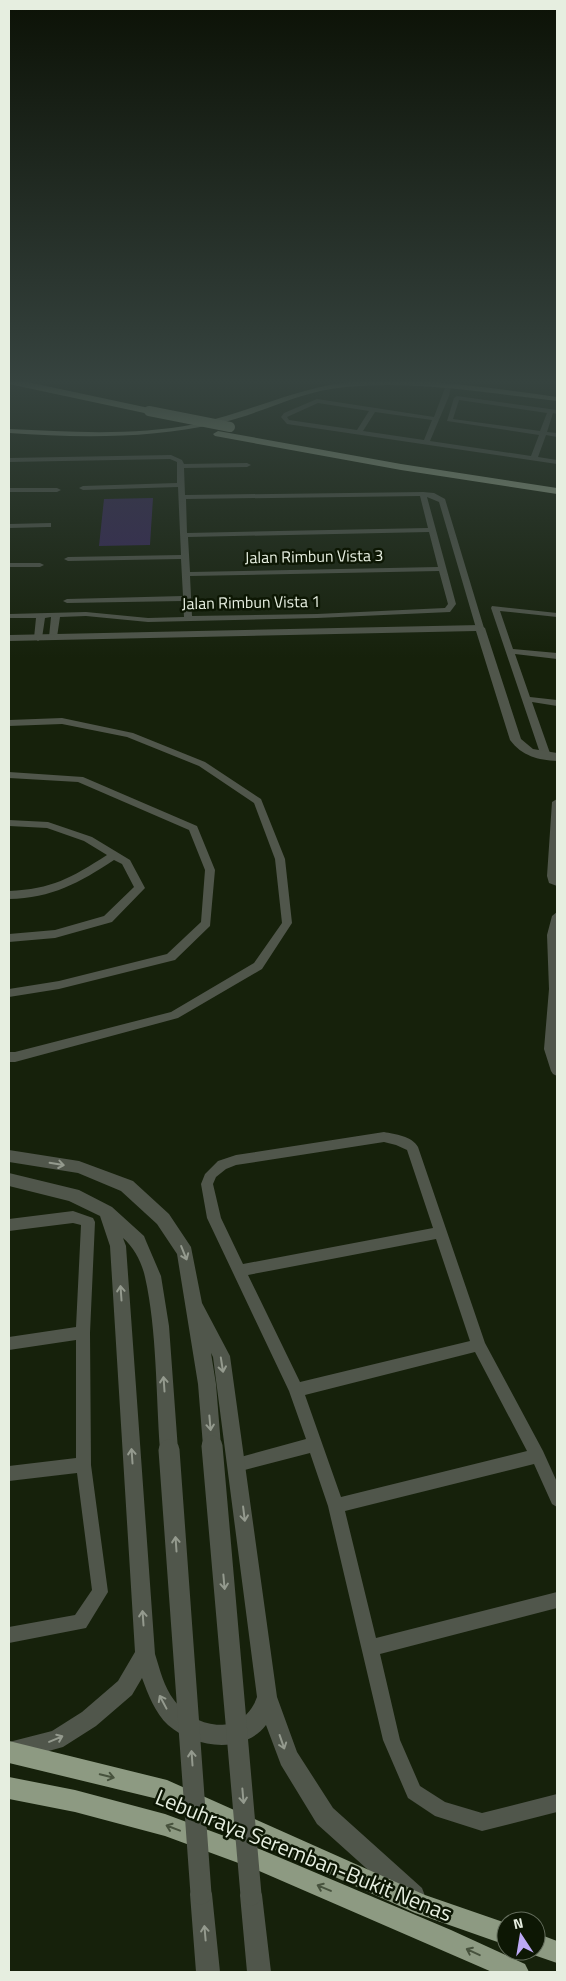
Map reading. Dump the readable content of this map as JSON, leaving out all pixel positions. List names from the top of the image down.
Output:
{
  "streets": {
    "highway": ["Lebuhraya Seremban-Bukit Nenas"],
    "street": ["Jalan Rimbun Vista 3", "Jalan Rimbun Vista 1"]
  },
  "crossings": [
    ["Jalan Rimbun Vista 3", "Jalan Rimbun Vista 1"]
  ],
  "north": "top"
}
